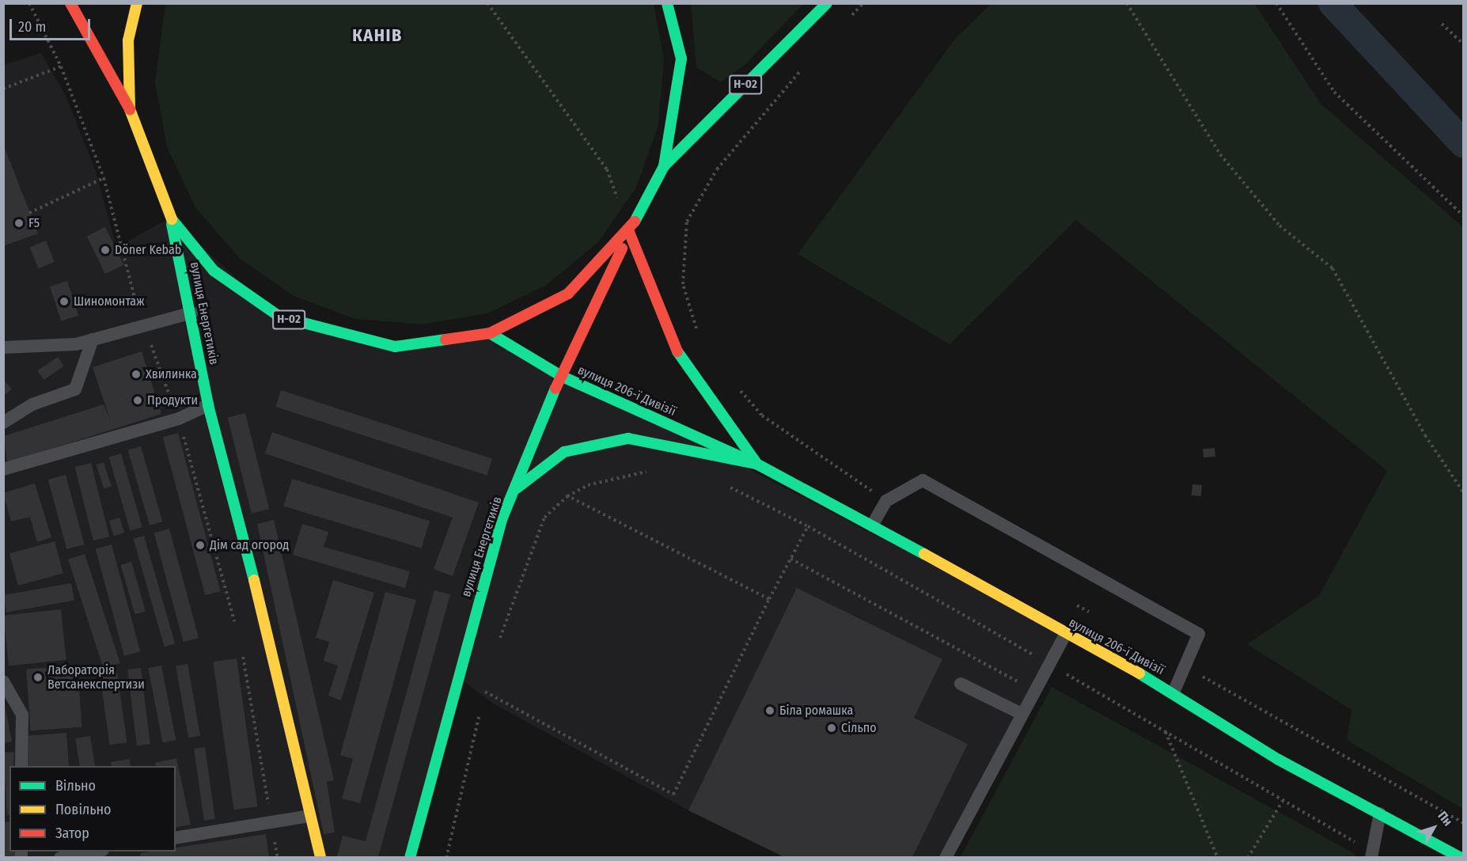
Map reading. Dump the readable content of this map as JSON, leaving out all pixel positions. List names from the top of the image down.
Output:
{
  "streets": {
    "main road": ["Н-02", "вулиця Енергетиків", "вулиця 206-ї Дивізії"]
  },
  "crossings": [
    ["Н-02", "вулиця Енергетиків"],
    ["Н-02", "вулиця 206-ї Дивізії"],
    ["вулиця Енергетиків", "вулиця 206-ї Дивізії"]
  ],
  "districts": ["КАНІВ"],
  "places": [
    "F5",
    "Döner Kebab",
    "Шиномонтаж",
    "Хвилинка",
    "Продукти",
    "Дім сад огород",
    "Лабораторія Ветсанекспертизи",
    "Біла ромашка",
    "Сільпо"
  ],
  "legend": ["Вільно", "Повільно", "Затор"],
  "scale_bar": "20 m",
  "north": "top right"
}
